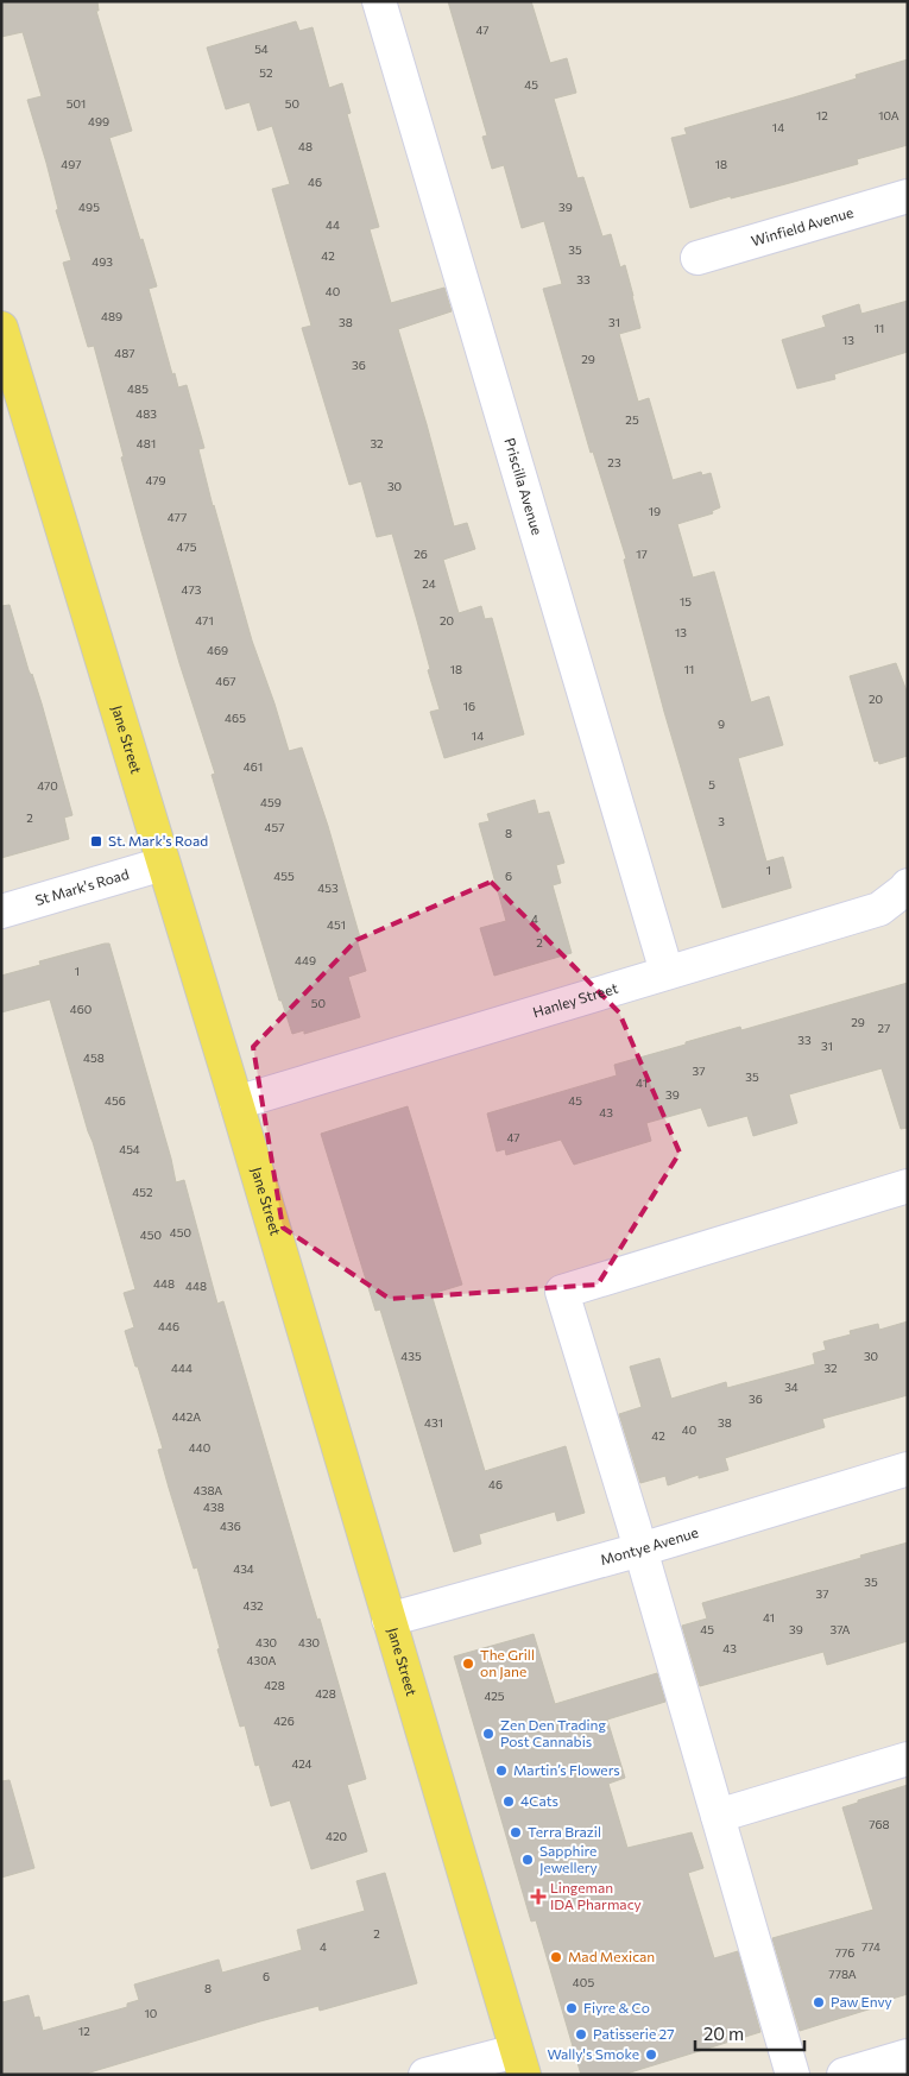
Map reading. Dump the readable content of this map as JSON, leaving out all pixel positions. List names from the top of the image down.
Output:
{
  "streets": {
    "main road": ["Jane Street"],
    "street": [
      "Winfield Avenue",
      "Priscilla Avenue",
      "St Mark's Road",
      "Hanley Street",
      "Montye Avenue"
    ]
  },
  "crossings": [
    ["Priscilla Avenue", "Hanley Street"],
    ["Jane Street", "St Mark's Road"],
    ["Jane Street", "Hanley Street"],
    ["Jane Street", "Montye Avenue"]
  ],
  "places": {
    "transit": ["St. Mark's Road"],
    "other": [
      "The Grill on Jane",
      "Zen Den Trading Post Cannabis",
      "Martin’s Flowers",
      "4Cats",
      "Terra Brazil",
      "Sapphire Jewellery",
      "Mad Mexican",
      "Paw Envy",
      "Fiyre & Co",
      "Patisserie 27",
      "Wally's Smoke"
    ],
    "health": ["Lingeman IDA Pharmacy"]
  },
  "house_numbers": [
    "47",
    "54",
    "52",
    "45",
    "501",
    "50",
    "12",
    "10A",
    "499",
    "14",
    "48",
    "497",
    "18",
    "46",
    "495",
    "39",
    "44",
    "35",
    "42",
    "493",
    "33",
    "40",
    "489",
    "38",
    "31",
    "11",
    "13",
    "487",
    "29",
    "36",
    "485",
    "483",
    "25",
    "481",
    "32",
    "23",
    "479",
    "30",
    "19",
    "477",
    "475",
    "26",
    "17",
    "24",
    "473",
    "15",
    "471",
    "20",
    "13",
    "469",
    "18",
    "11",
    "467",
    "20",
    "16",
    "465",
    "9",
    "14",
    "461",
    "5",
    "470",
    "459",
    "2",
    "3",
    "457",
    "8",
    "1",
    "455",
    "6",
    "453",
    "4",
    "451",
    "2",
    "449",
    "1",
    "50",
    "460",
    "29",
    "27",
    "33",
    "31",
    "458",
    "37",
    "35",
    "41",
    "39",
    "456",
    "45",
    "43",
    "47",
    "454",
    "452",
    "450",
    "450",
    "448",
    "448",
    "446",
    "435",
    "30",
    "444",
    "32",
    "34",
    "36",
    "442A",
    "431",
    "38",
    "40",
    "42",
    "440",
    "46",
    "438A",
    "438",
    "436",
    "434",
    "35",
    "37",
    "432",
    "41",
    "45",
    "39",
    "37A",
    "430",
    "430",
    "43",
    "430A",
    "428",
    "428",
    "425",
    "426",
    "424",
    "768",
    "420",
    "2",
    "4",
    "774",
    "776",
    "778A",
    "6",
    "405",
    "8",
    "10",
    "12"
  ],
  "scale_bar": "20 m"
}
